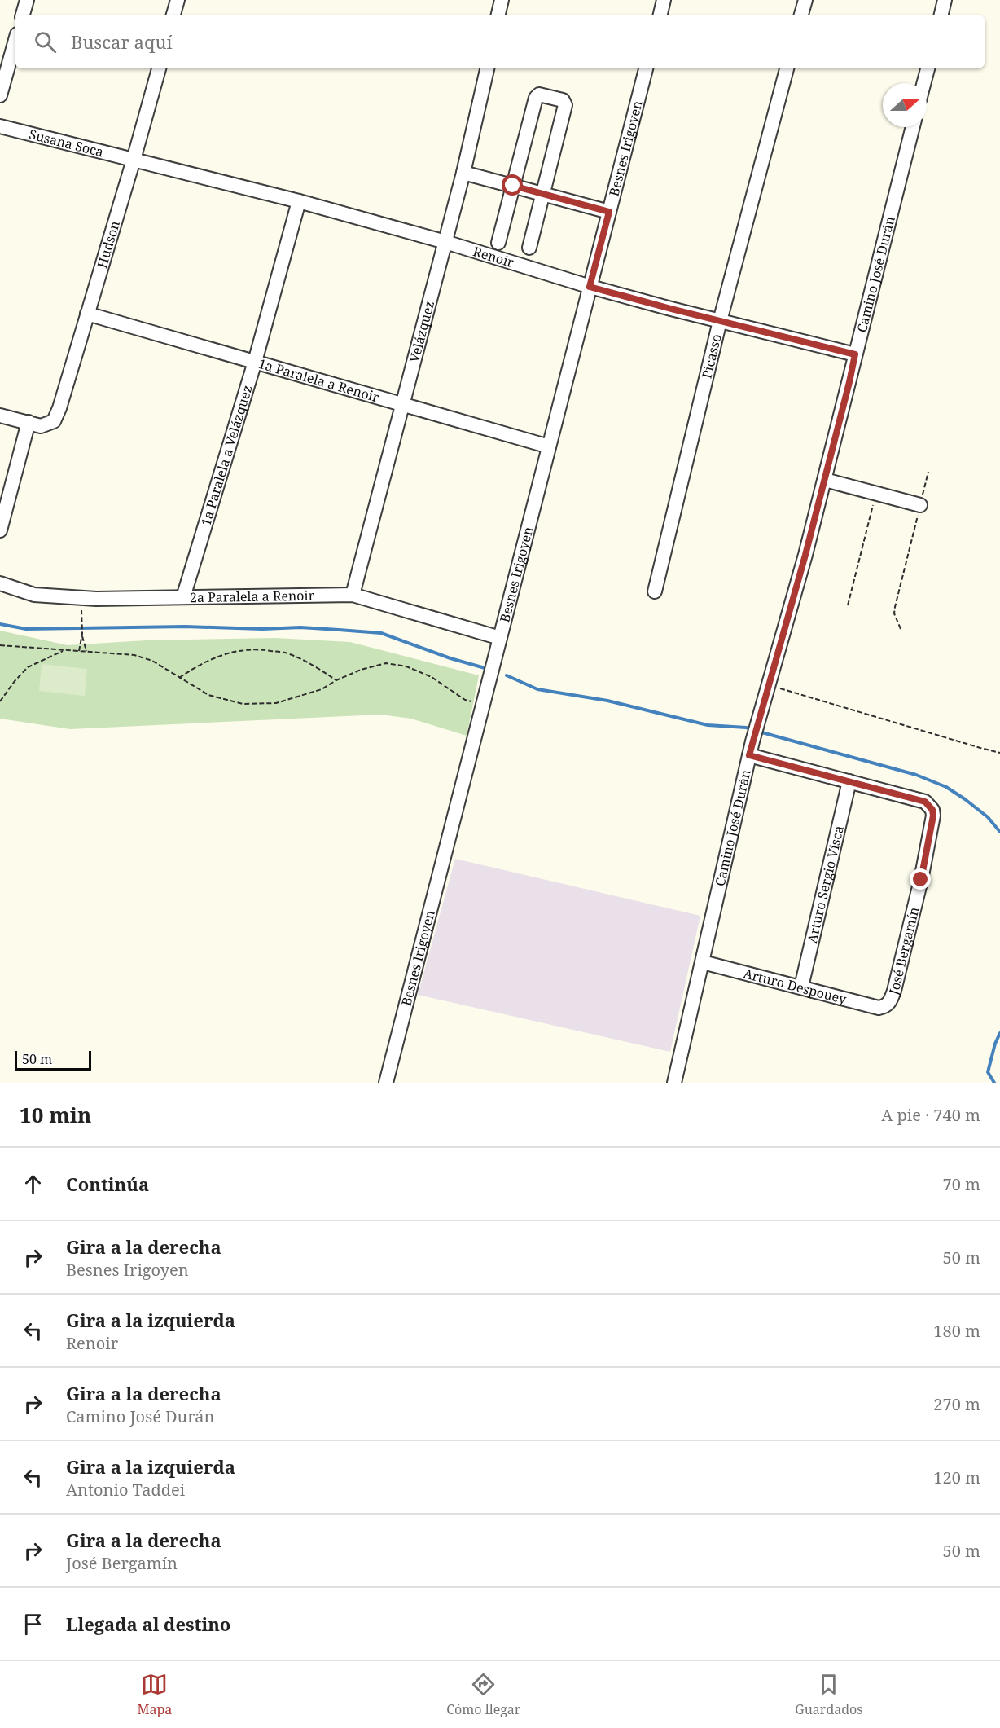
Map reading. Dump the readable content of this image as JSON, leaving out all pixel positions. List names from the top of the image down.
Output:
{
  "streets": {
    "street": [
      "Susana Soca",
      "Besnes Irigoyen",
      "Hudson",
      "Renoir",
      "Camino José Durán",
      "Velázquez",
      "Picasso",
      "1a Paralela a Renoir",
      "1a Paralela a Velázquez",
      "2a Paralela a Renoir",
      "Arturo Sergio Visca",
      "José Bergamín",
      "Arturo Despouey"
    ]
  },
  "crossings": [
    ["Susana Soca", "Hudson"],
    ["Susana Soca", "Renoir"],
    ["Besnes Irigoyen", "Renoir"],
    ["Besnes Irigoyen", "1a Paralela a Renoir"],
    ["Besnes Irigoyen", "2a Paralela a Renoir"],
    ["Hudson", "Renoir"],
    ["Hudson", "1a Paralela a Renoir"],
    ["Renoir", "Camino José Durán"],
    ["Renoir", "Velázquez"],
    ["Renoir", "Picasso"],
    ["Renoir", "1a Paralela a Velázquez"],
    ["Camino José Durán", "Arturo Despouey"],
    ["Velázquez", "1a Paralela a Renoir"],
    ["Velázquez", "2a Paralela a Renoir"],
    ["1a Paralela a Renoir", "1a Paralela a Velázquez"],
    ["1a Paralela a Velázquez", "2a Paralela a Renoir"],
    ["Arturo Sergio Visca", "José Bergamín"],
    ["Arturo Sergio Visca", "Arturo Despouey"],
    ["José Bergamín", "Arturo Despouey"]
  ],
  "scale_bar": "50 m",
  "north": "right",
  "page": {
    "search": "Buscar aquí",
    "scale": "50 m",
    "heading": ["10 min", "A pie · 740 m"],
    "list": [
      ["Continúa", "70 m"],
      ["Gira a la derecha", "Besnes Irigoyen", "50 m"],
      ["Gira a la izquierda", "Renoir", "180 m"],
      ["Gira a la derecha", "Camino José Durán", "270 m"],
      ["Gira a la izquierda", "Antonio Taddei", "120 m"],
      ["Gira a la derecha", "José Bergamín", "50 m"],
      "Llegada al destino"
    ],
    "nav": ["Mapa", "Cómo llegar", "Guardados"]
  }
}
